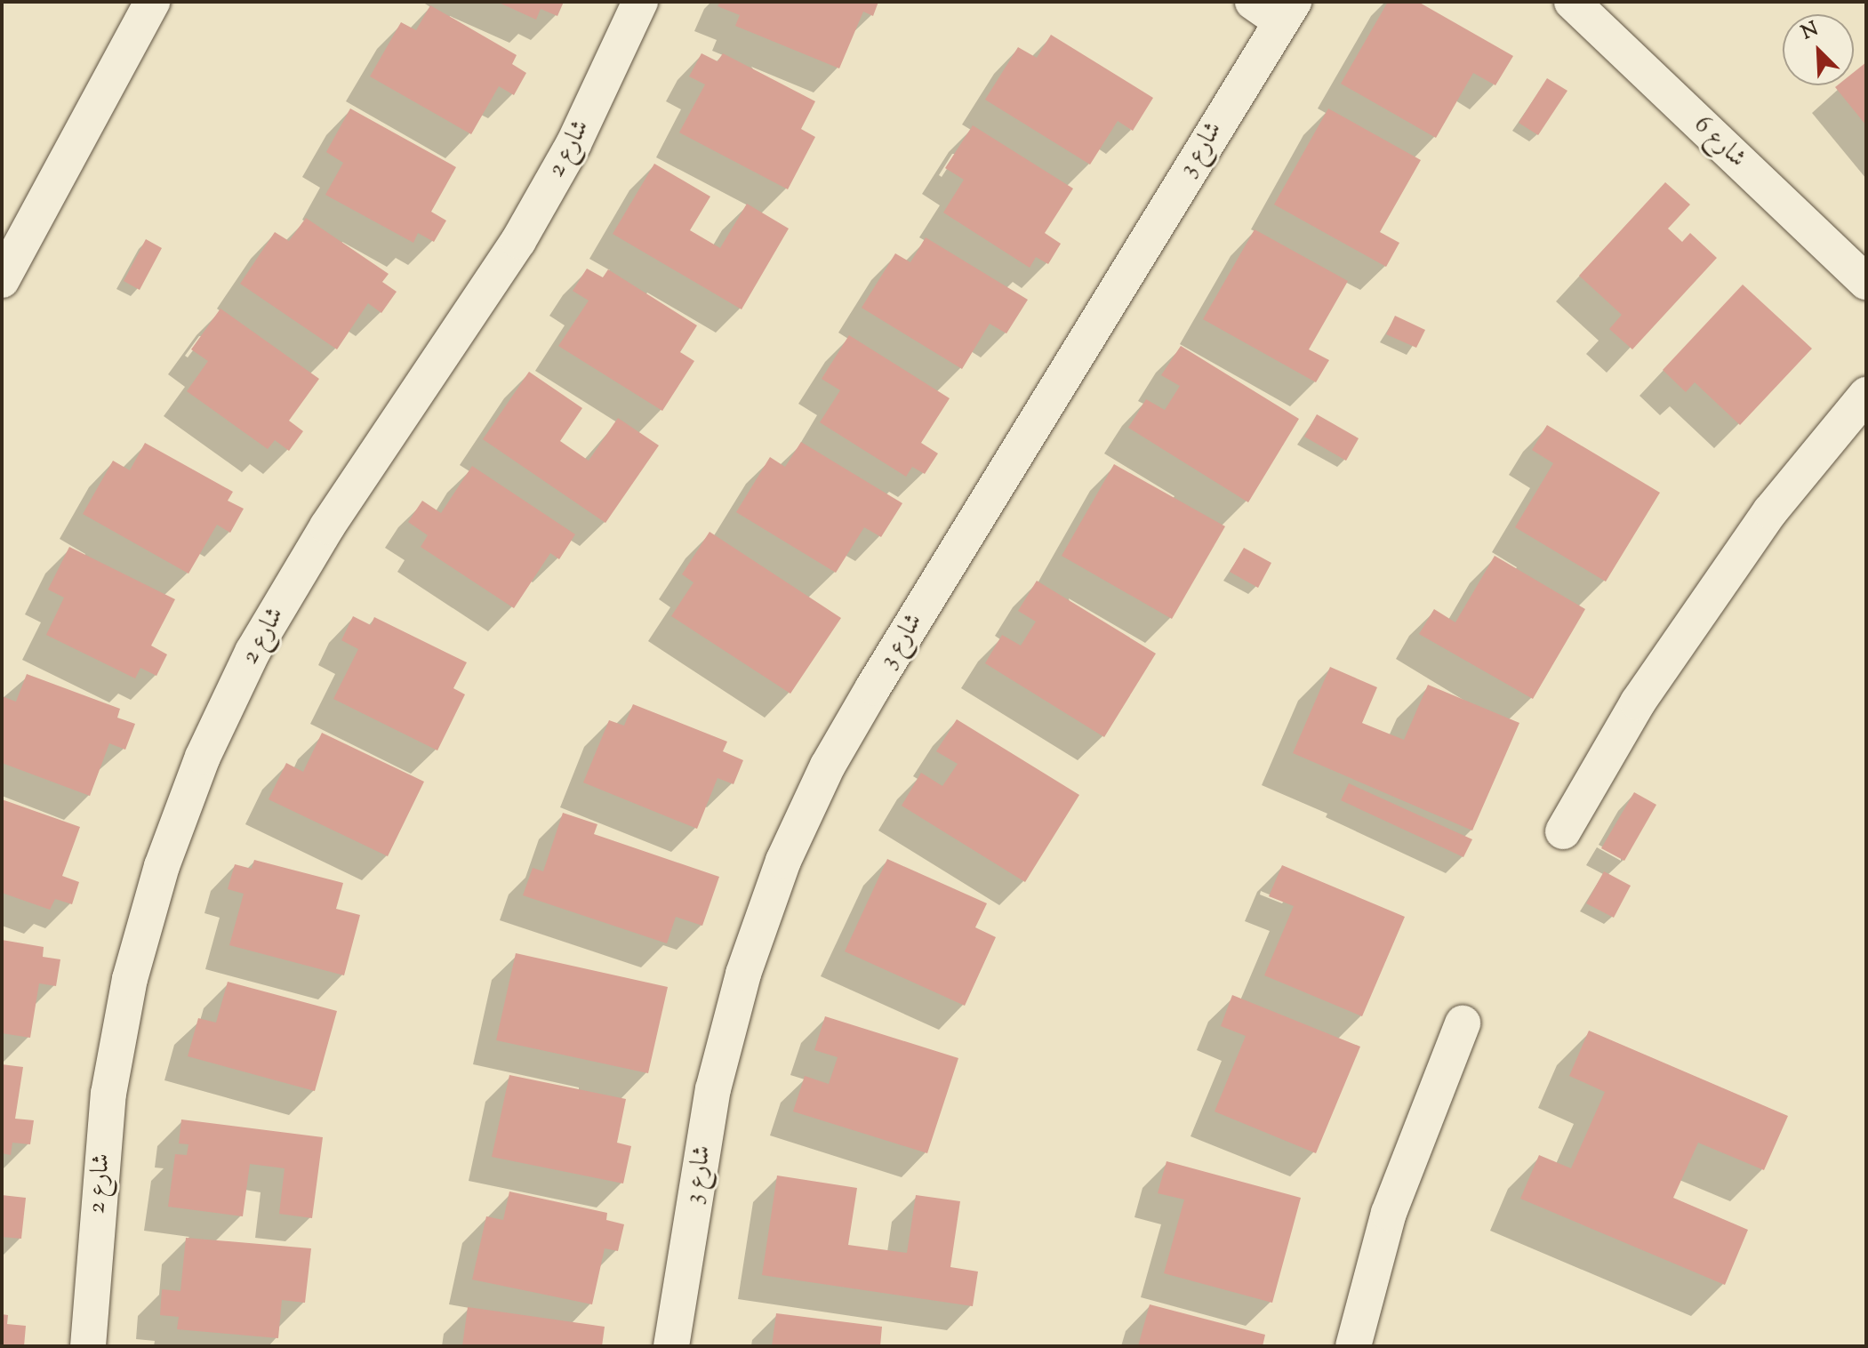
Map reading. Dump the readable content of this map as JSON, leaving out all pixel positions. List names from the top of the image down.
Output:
{
  "streets": {
    "street": ["شارع 6", "شارع 2", "شارع 3"]
  },
  "north": "top left"
}
